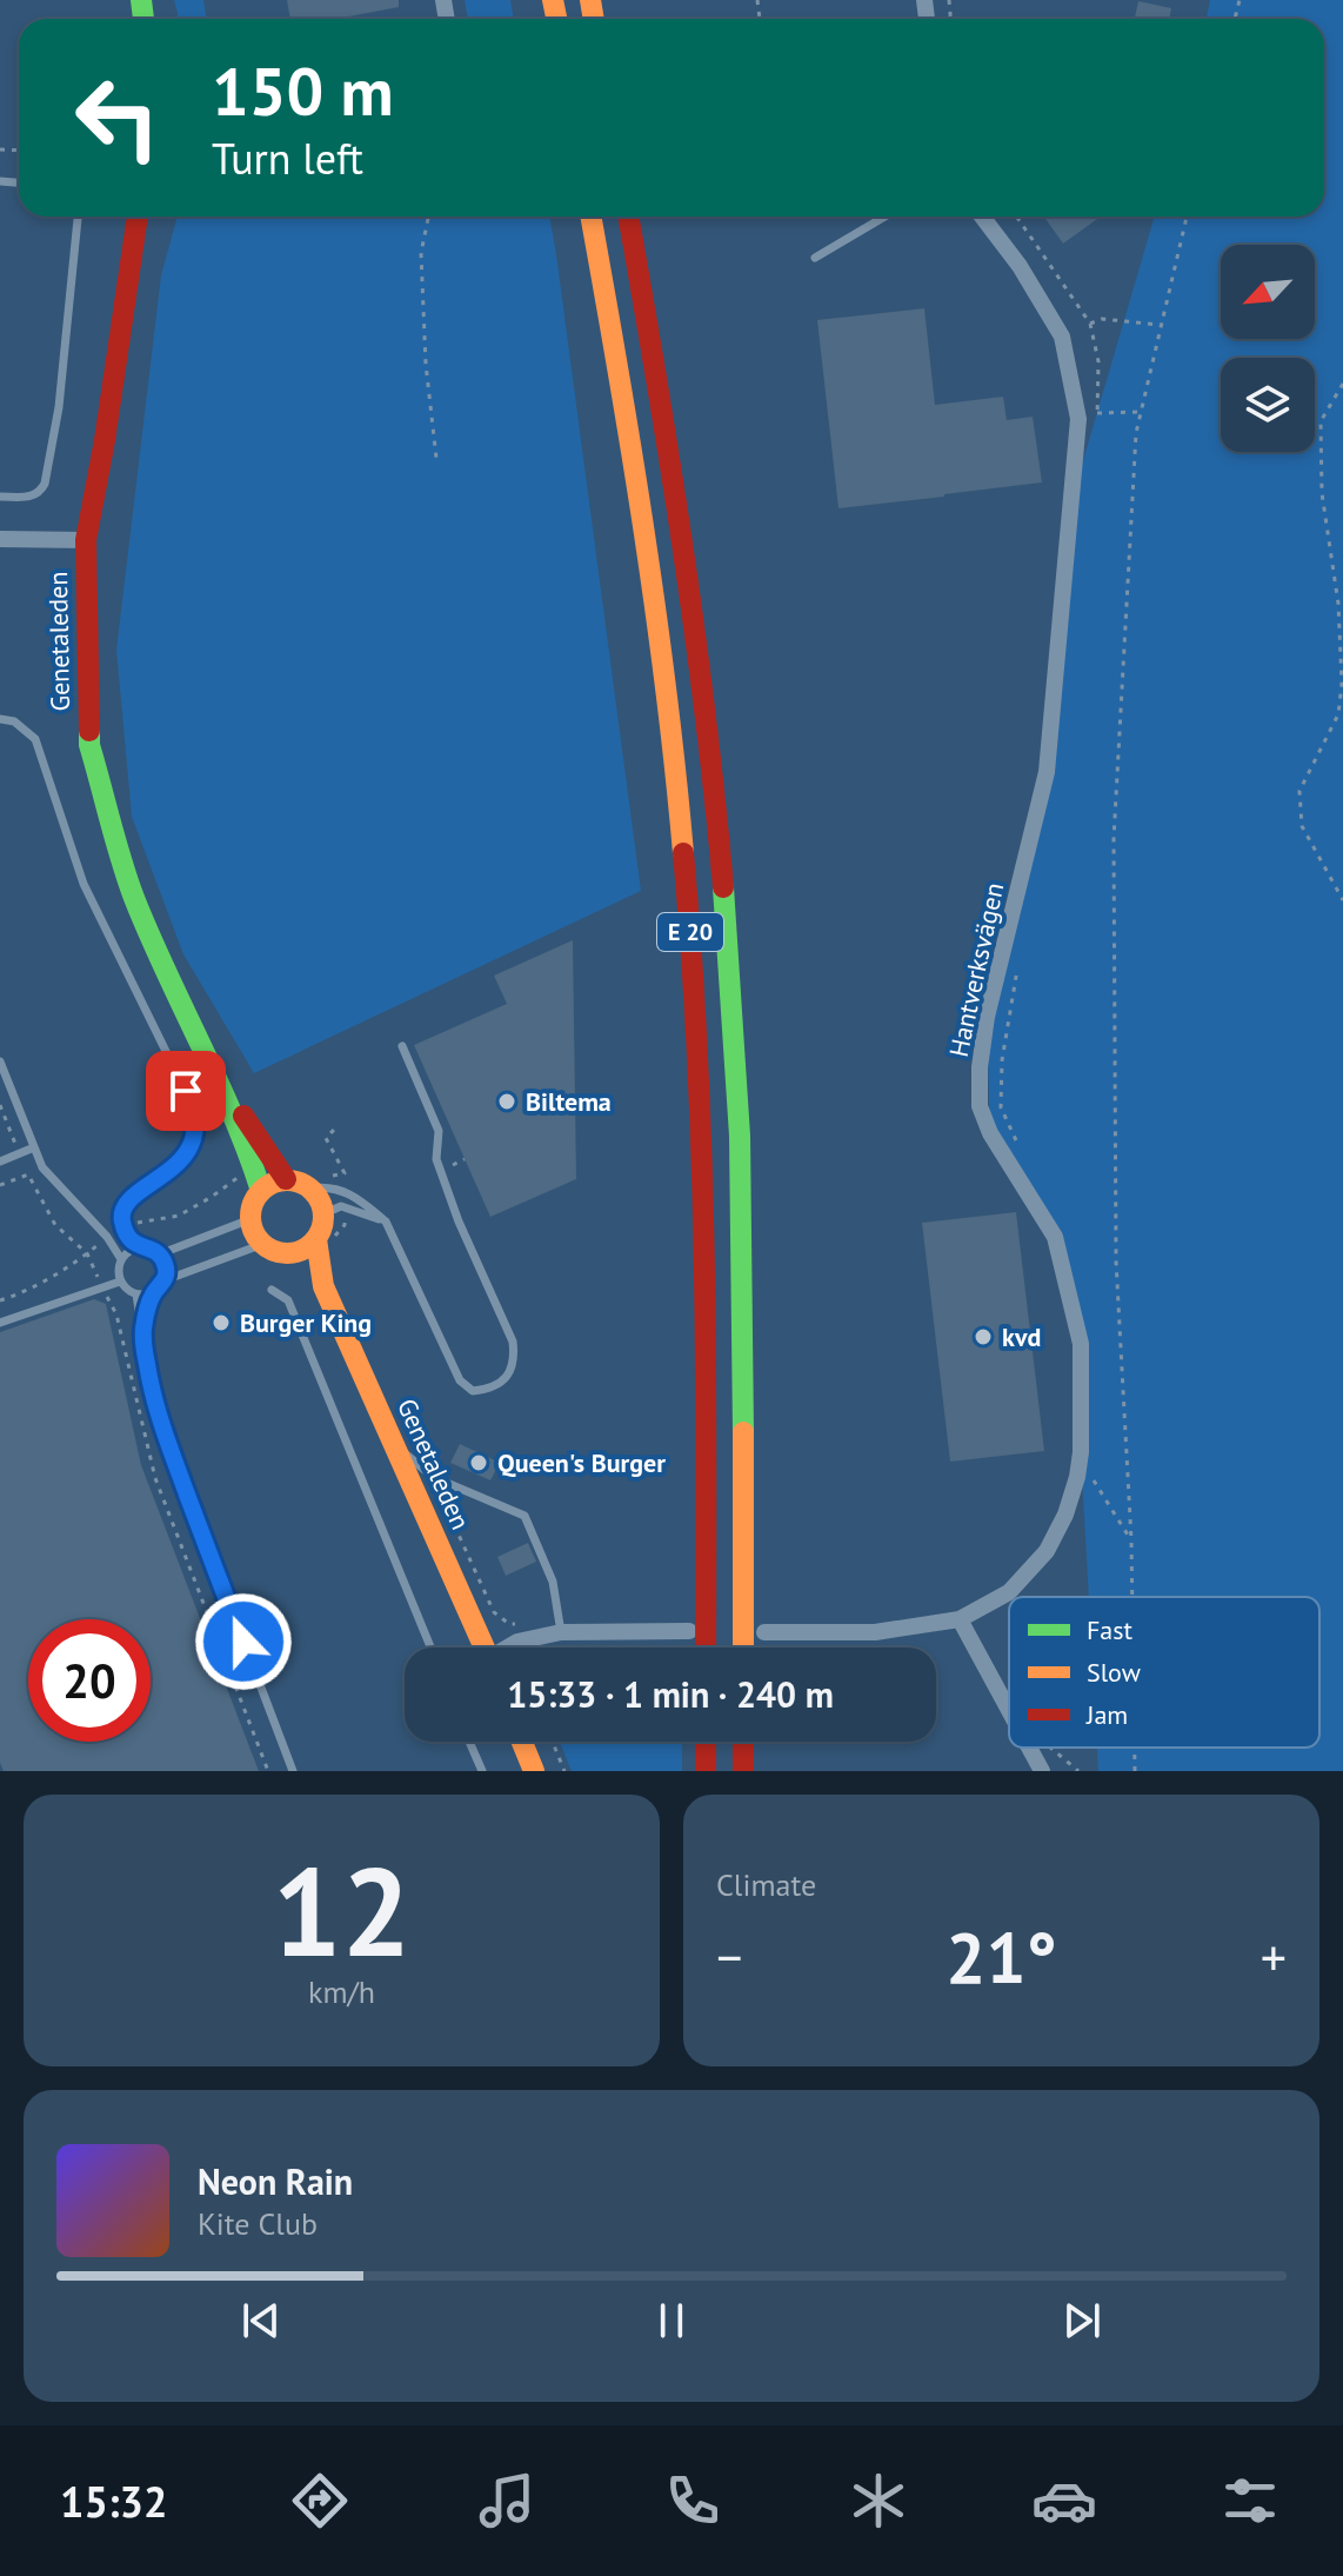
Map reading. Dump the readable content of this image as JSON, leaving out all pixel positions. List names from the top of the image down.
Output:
{
  "streets": {
    "main road": ["Genetaleden", "E 20"],
    "street": ["Hantverksvägen"]
  },
  "places": [
    "Biltema",
    "Burger King",
    "kvd",
    "Queen's Burger"
  ],
  "legend": ["Fast", "Slow", "Jam"],
  "north": "bottom left",
  "page": {
    "turn": ["150 m", "Turn left"],
    "limit": "20",
    "trip": "15:33 · 1 min · 240 m",
    "tile": [
      ["12", "km/h"],
      "Climate"
    ],
    "heat": ["−", "21°", "+"],
    "song": ["Neon Rain", "Kite Club"],
    "tabs": "15:32"
  }
}
